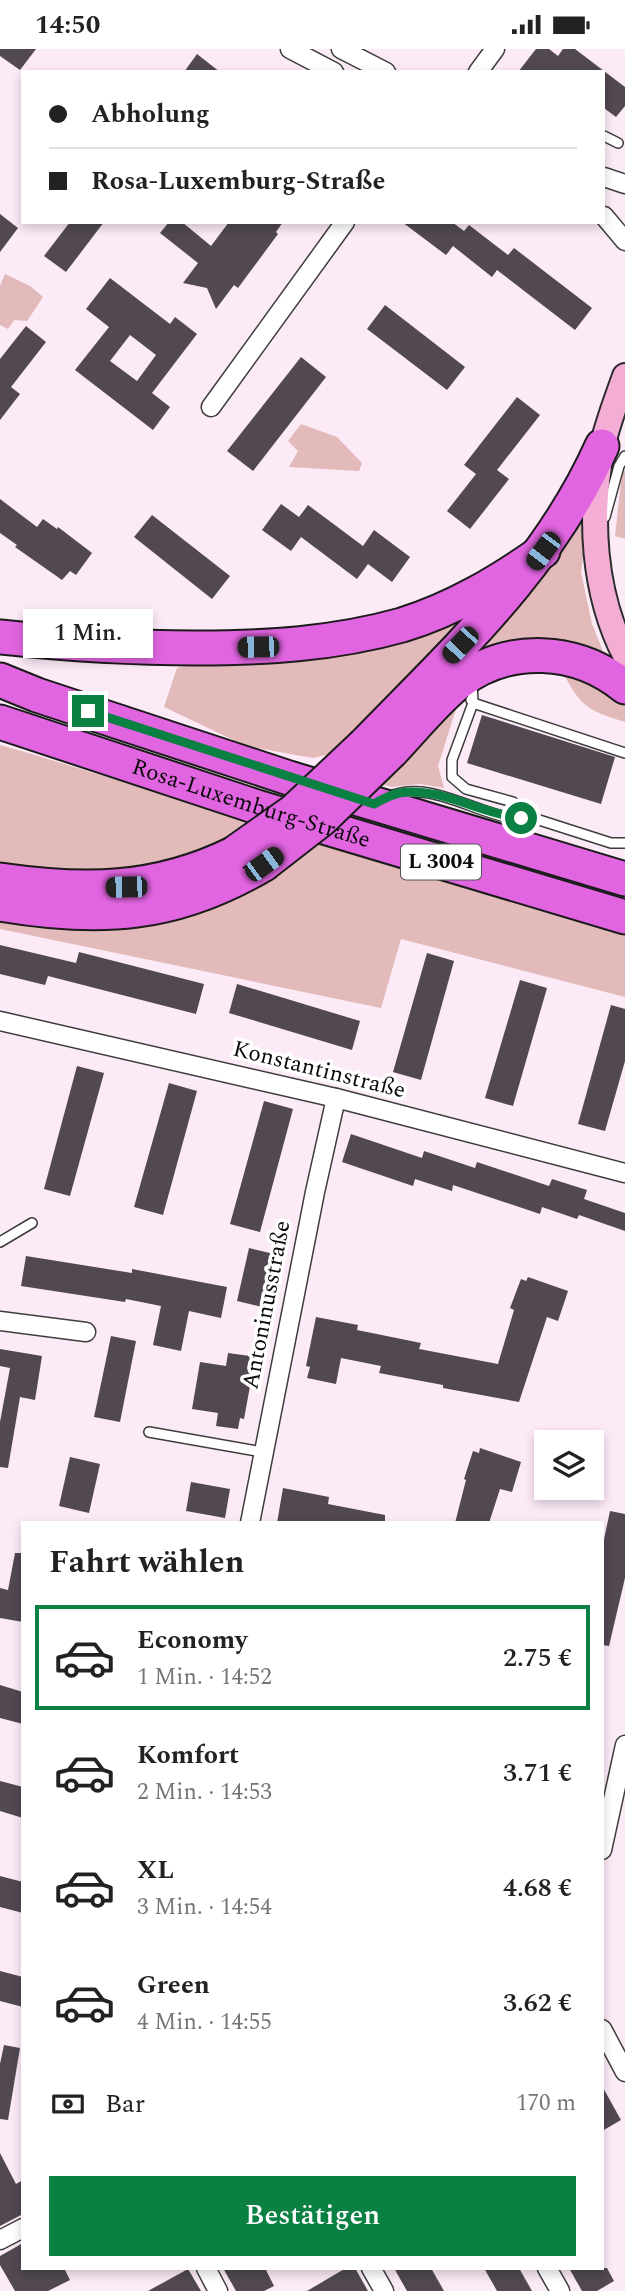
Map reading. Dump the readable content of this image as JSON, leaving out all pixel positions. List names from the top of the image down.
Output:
{
  "streets": {
    "highway": ["Rosa-Luxemburg-Straße", "L 3004"],
    "street": ["Konstantinstraße", "Antoninusstraße"]
  },
  "crossings": [
    ["Konstantinstraße", "Antoninusstraße"]
  ],
  "page": {
    "status": "14:50",
    "banner": ["Abholung", "Rosa-Luxemburg-Straße"],
    "bubble": "1 Min.",
    "heading": "Fahrt wählen",
    "list": [
      {
        "name": "Economy",
        "note": "1 Min. · 14:52",
        "value": "2.75 €"
      },
      {
        "name": "Komfort",
        "note": "2 Min. · 14:53",
        "value": "3.71 €"
      },
      {
        "name": "XL",
        "note": "3 Min. · 14:54",
        "value": "4.68 €"
      },
      {
        "name": "Green",
        "note": "4 Min. · 14:55",
        "value": "3.62 €"
      }
    ],
    "pay": ["Bar", "170 m"],
    "buttons": "Bestätigen"
  }
}
